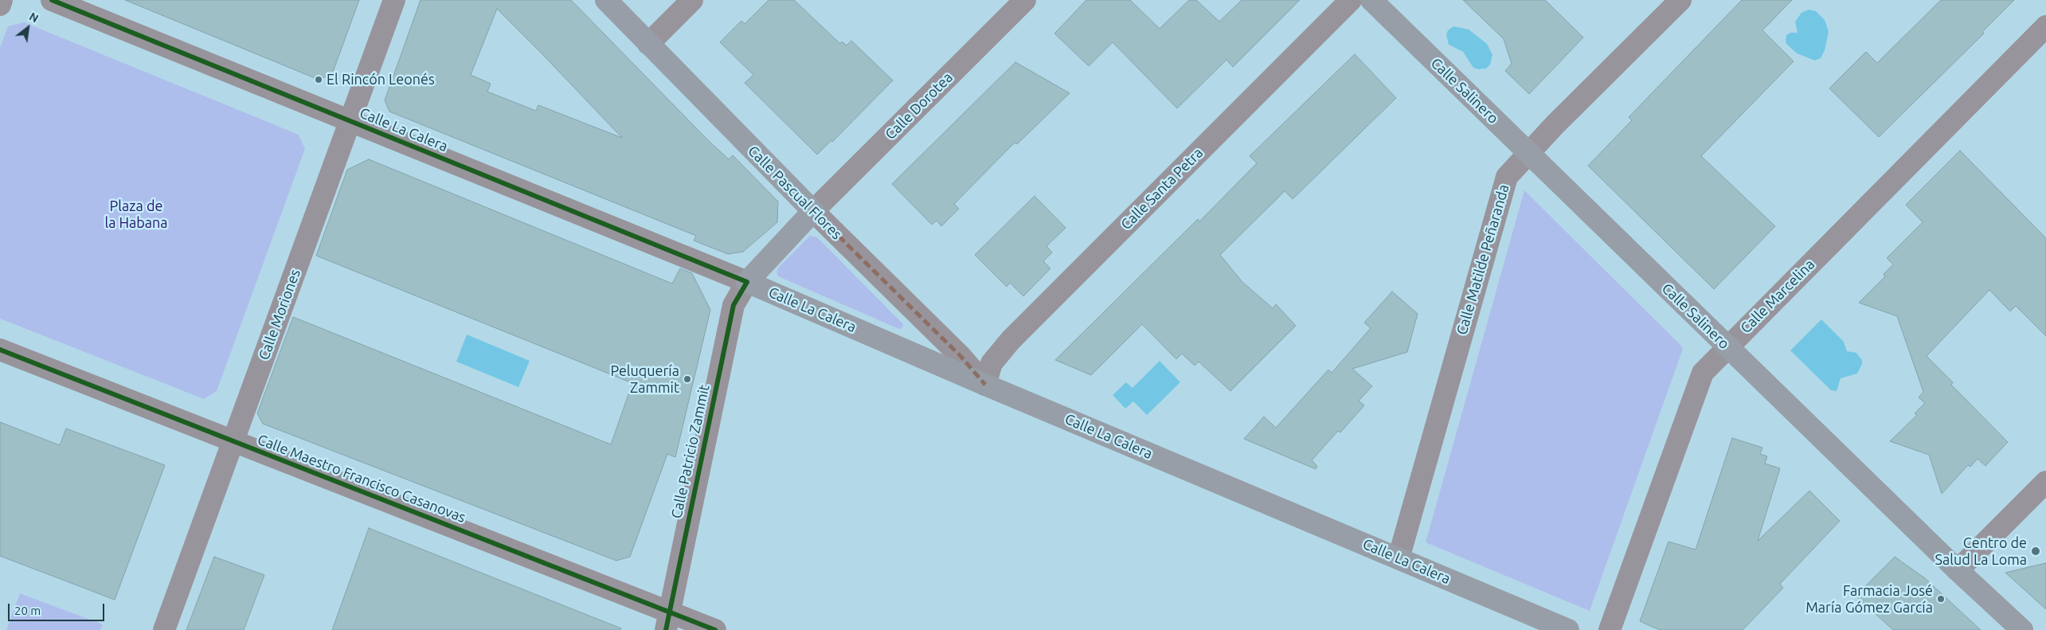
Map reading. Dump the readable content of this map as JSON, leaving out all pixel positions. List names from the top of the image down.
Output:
{
  "streets": {
    "main road": [
      "Calle Salinero",
      "Calle La Calera",
      "Calle Pascual Flores",
      "Calle Patricio Zammit"
    ],
    "street": [
      "Calle Dorotea",
      "Calle Santa Petra",
      "Calle Matilde Peñaranda",
      "Calle Marcelina",
      "Calle Moriones",
      "Calle Maestro Francisco Casanovas"
    ]
  },
  "crossings": [
    ["Calle Salinero", "Calle Matilde Peñaranda"],
    ["Calle Salinero", "Calle Marcelina"],
    ["Calle Dorotea", "Calle Pascual Flores"],
    ["Calle Dorotea", "Calle Patricio Zammit"],
    ["Calle La Calera", "Calle Santa Petra"],
    ["Calle La Calera", "Calle Pascual Flores"],
    ["Calle La Calera", "Calle Matilde Peñaranda"],
    ["Calle La Calera", "Calle Moriones"],
    ["Calle La Calera", "Calle Patricio Zammit"],
    ["Calle Santa Petra", "Calle Pascual Flores"],
    ["Calle Pascual Flores", "Calle Patricio Zammit"],
    ["Calle Moriones", "Calle Maestro Francisco Casanovas"],
    ["Calle Patricio Zammit", "Calle Maestro Francisco Casanovas"]
  ],
  "parks": ["Plaza de la Habana"],
  "places": [
    "El Rincón Leonés",
    "Peluquería Zammit",
    "Centro de Salud La Loma",
    "Farmacia José María Gómez García"
  ],
  "scale_bar": "20 m",
  "north": "top right"
}
